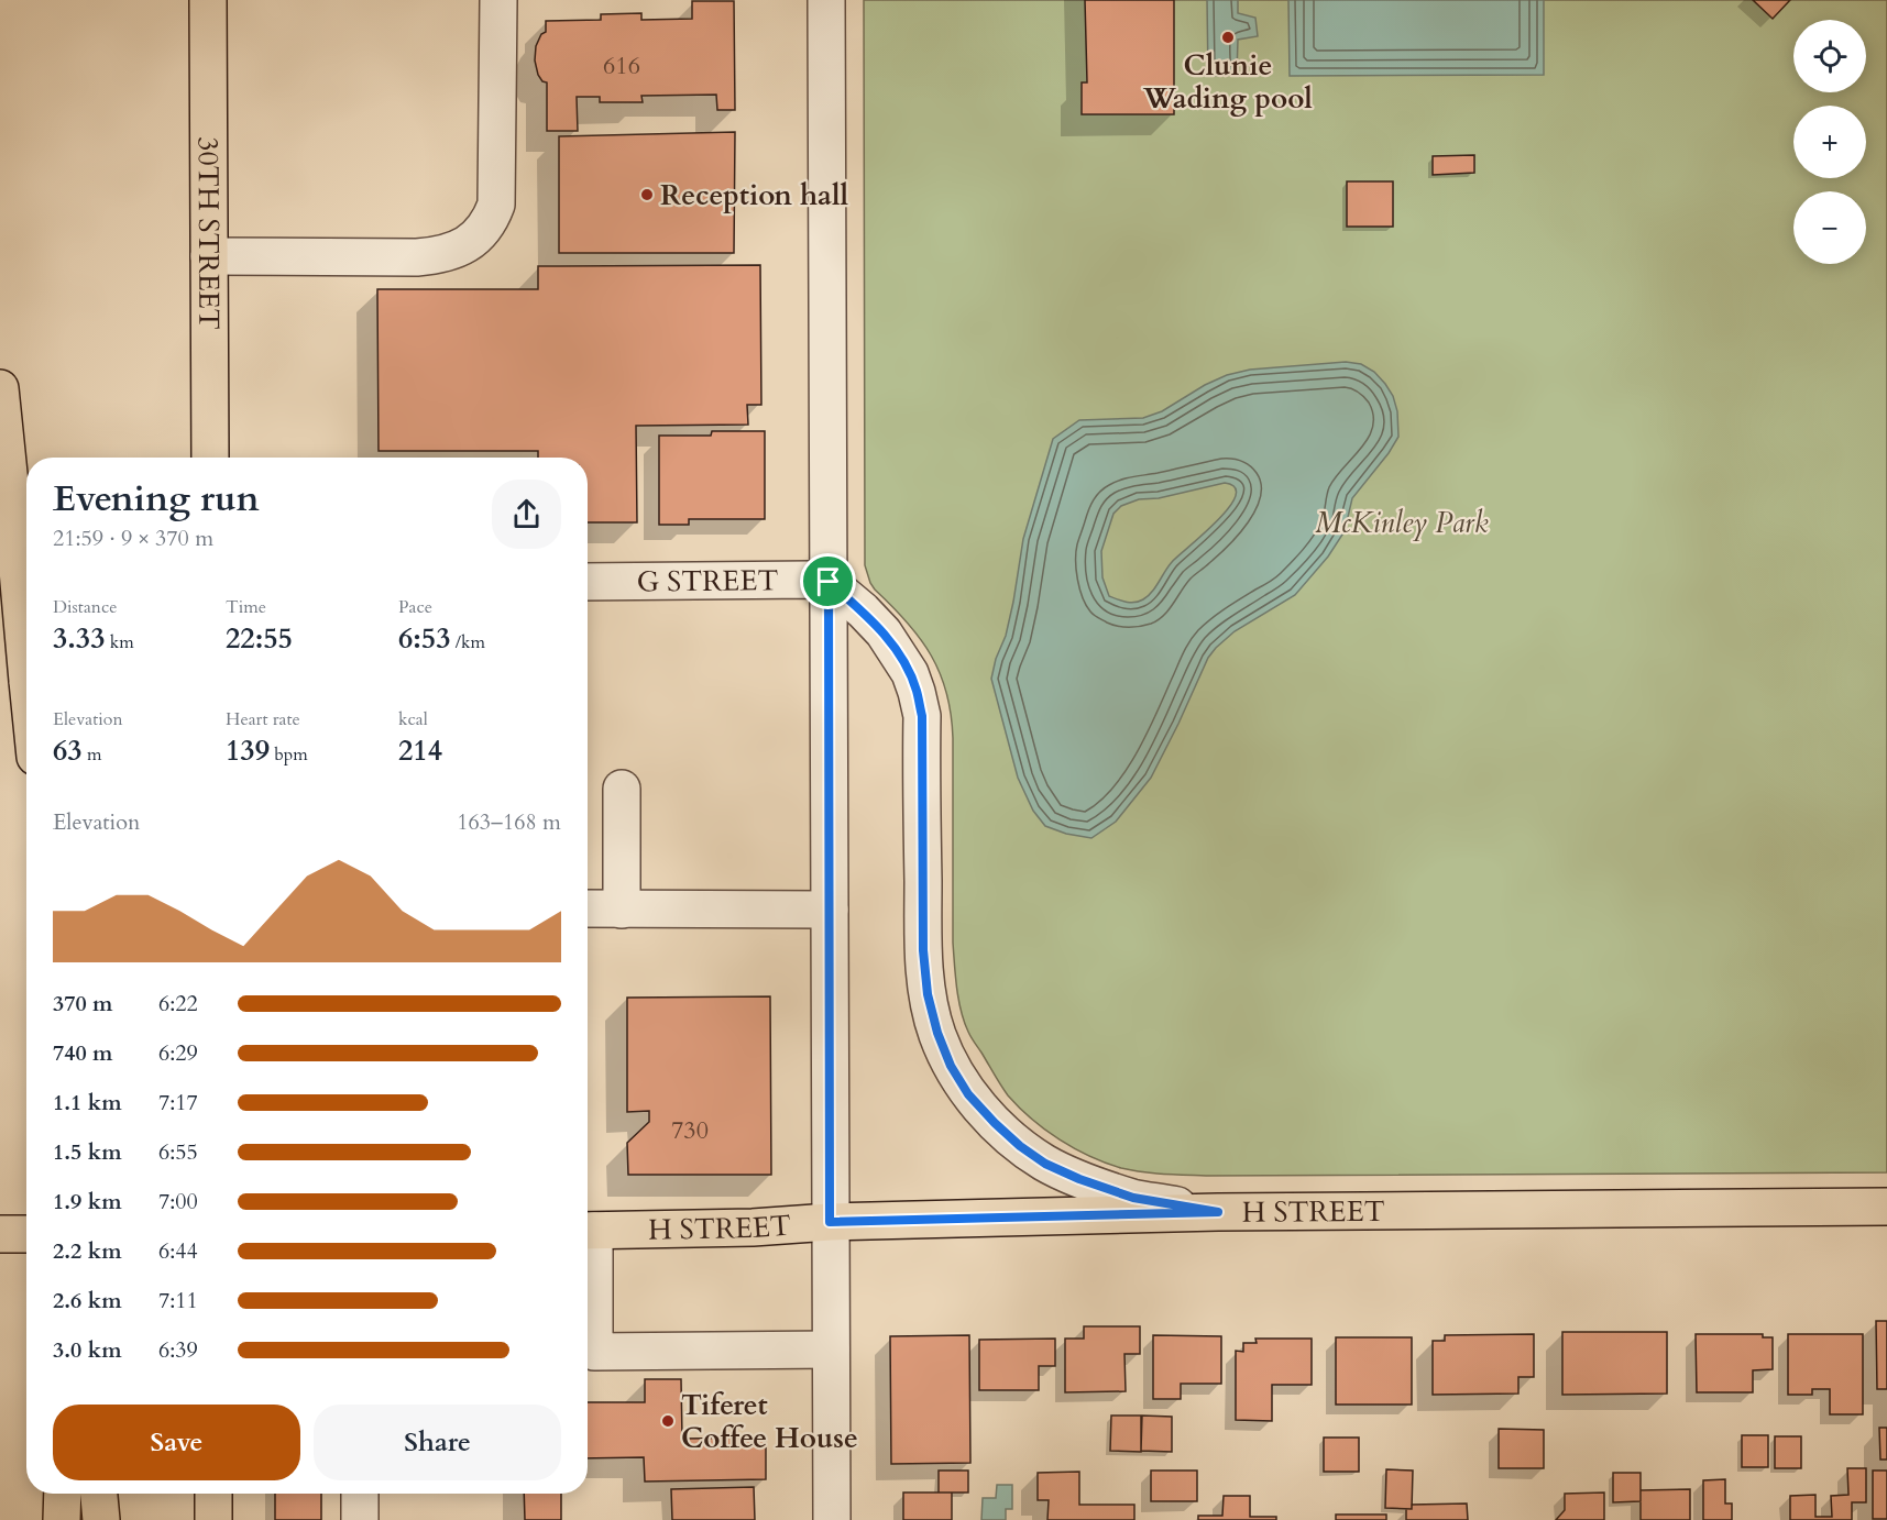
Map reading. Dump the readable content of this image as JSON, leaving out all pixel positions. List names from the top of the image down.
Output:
{
  "streets": {
    "main road": ["30TH STREET", "H STREET"],
    "street": ["G STREET"]
  },
  "parks": ["McKinley Park"],
  "places": ["Clunie Wading pool", "Reception hall", "Tiferet Coffee House"],
  "house_numbers": ["616", "730"],
  "page": {
    "map_buttons": ["+", "−"],
    "heading": ["Evening run", "21:59 · 9 × 370 m"],
    "stats": [
      ["Distance", "3.33 km"],
      ["Time", "22:55"],
      ["Pace", "6:53 /km"],
      ["Elevation", "63 m"],
      ["Heart rate", "139 bpm"],
      ["kcal", "214"]
    ],
    "chart": ["Elevation", "163–168 m"],
    "list": [
      {
        "name": "370 m",
        "note": "6:22"
      },
      {
        "name": "740 m",
        "note": "6:29"
      },
      {
        "name": "1.1 km",
        "note": "7:17"
      },
      {
        "name": "1.5 km",
        "note": "6:55"
      },
      {
        "name": "1.9 km",
        "note": "7:00"
      },
      {
        "name": "2.2 km",
        "note": "6:44"
      },
      {
        "name": "2.6 km",
        "note": "7:11"
      },
      {
        "name": "3.0 km",
        "note": "6:39"
      }
    ],
    "buttons": ["Save", "Share"]
  }
}
